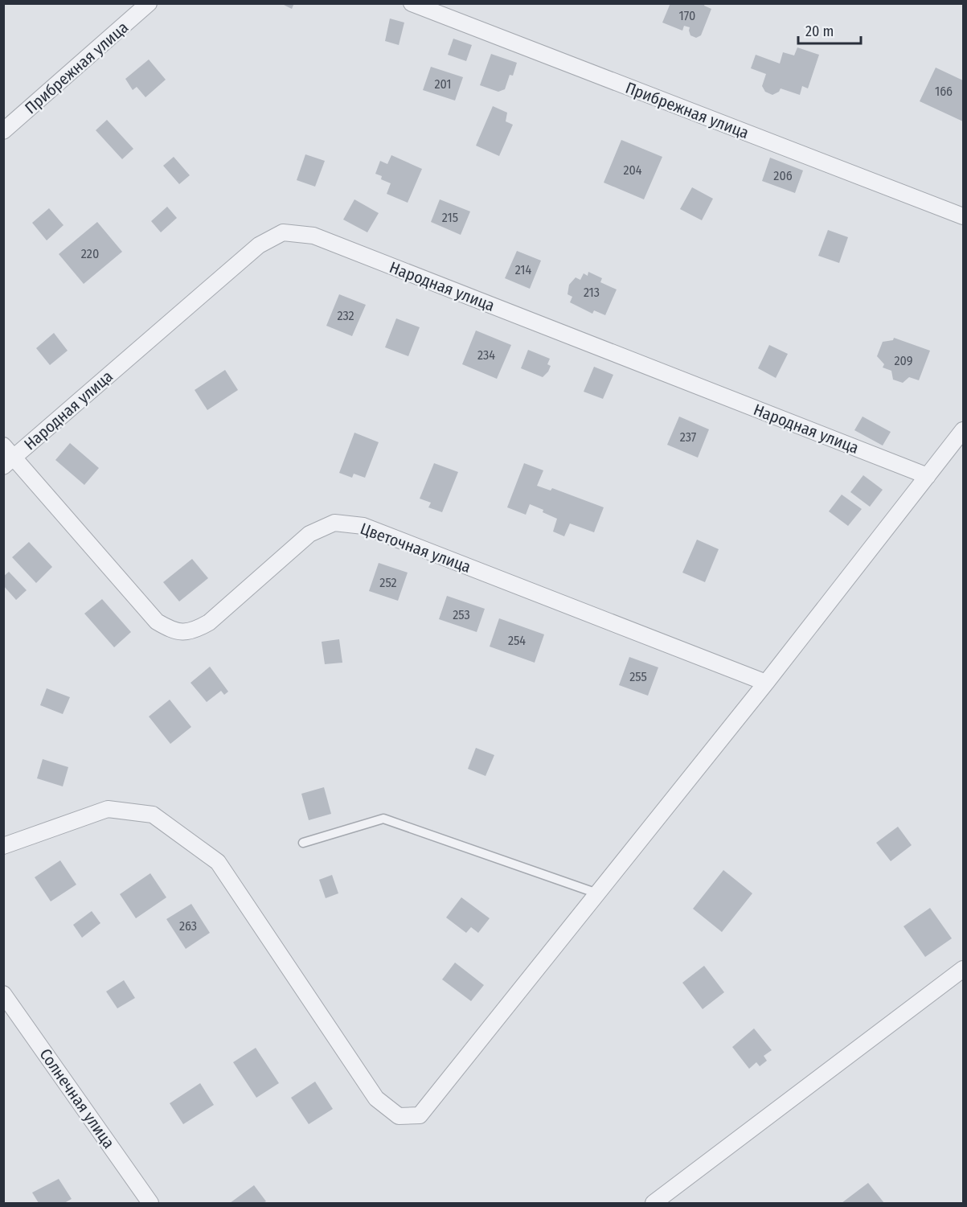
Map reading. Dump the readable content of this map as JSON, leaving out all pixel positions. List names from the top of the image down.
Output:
{
  "streets": {
    "street": [
      "Прибрежная улица",
      "Народная улица",
      "Цветочная улица",
      "Солнечная улица"
    ]
  },
  "crossings": [
    ["Народная улица", "Цветочная улица"]
  ],
  "house_numbers": [
    "170",
    "201",
    "166",
    "204",
    "206",
    "215",
    "220",
    "214",
    "213",
    "232",
    "234",
    "209",
    "237",
    "252",
    "253",
    "254",
    "255",
    "263"
  ],
  "scale_bar": "20 m"
}
